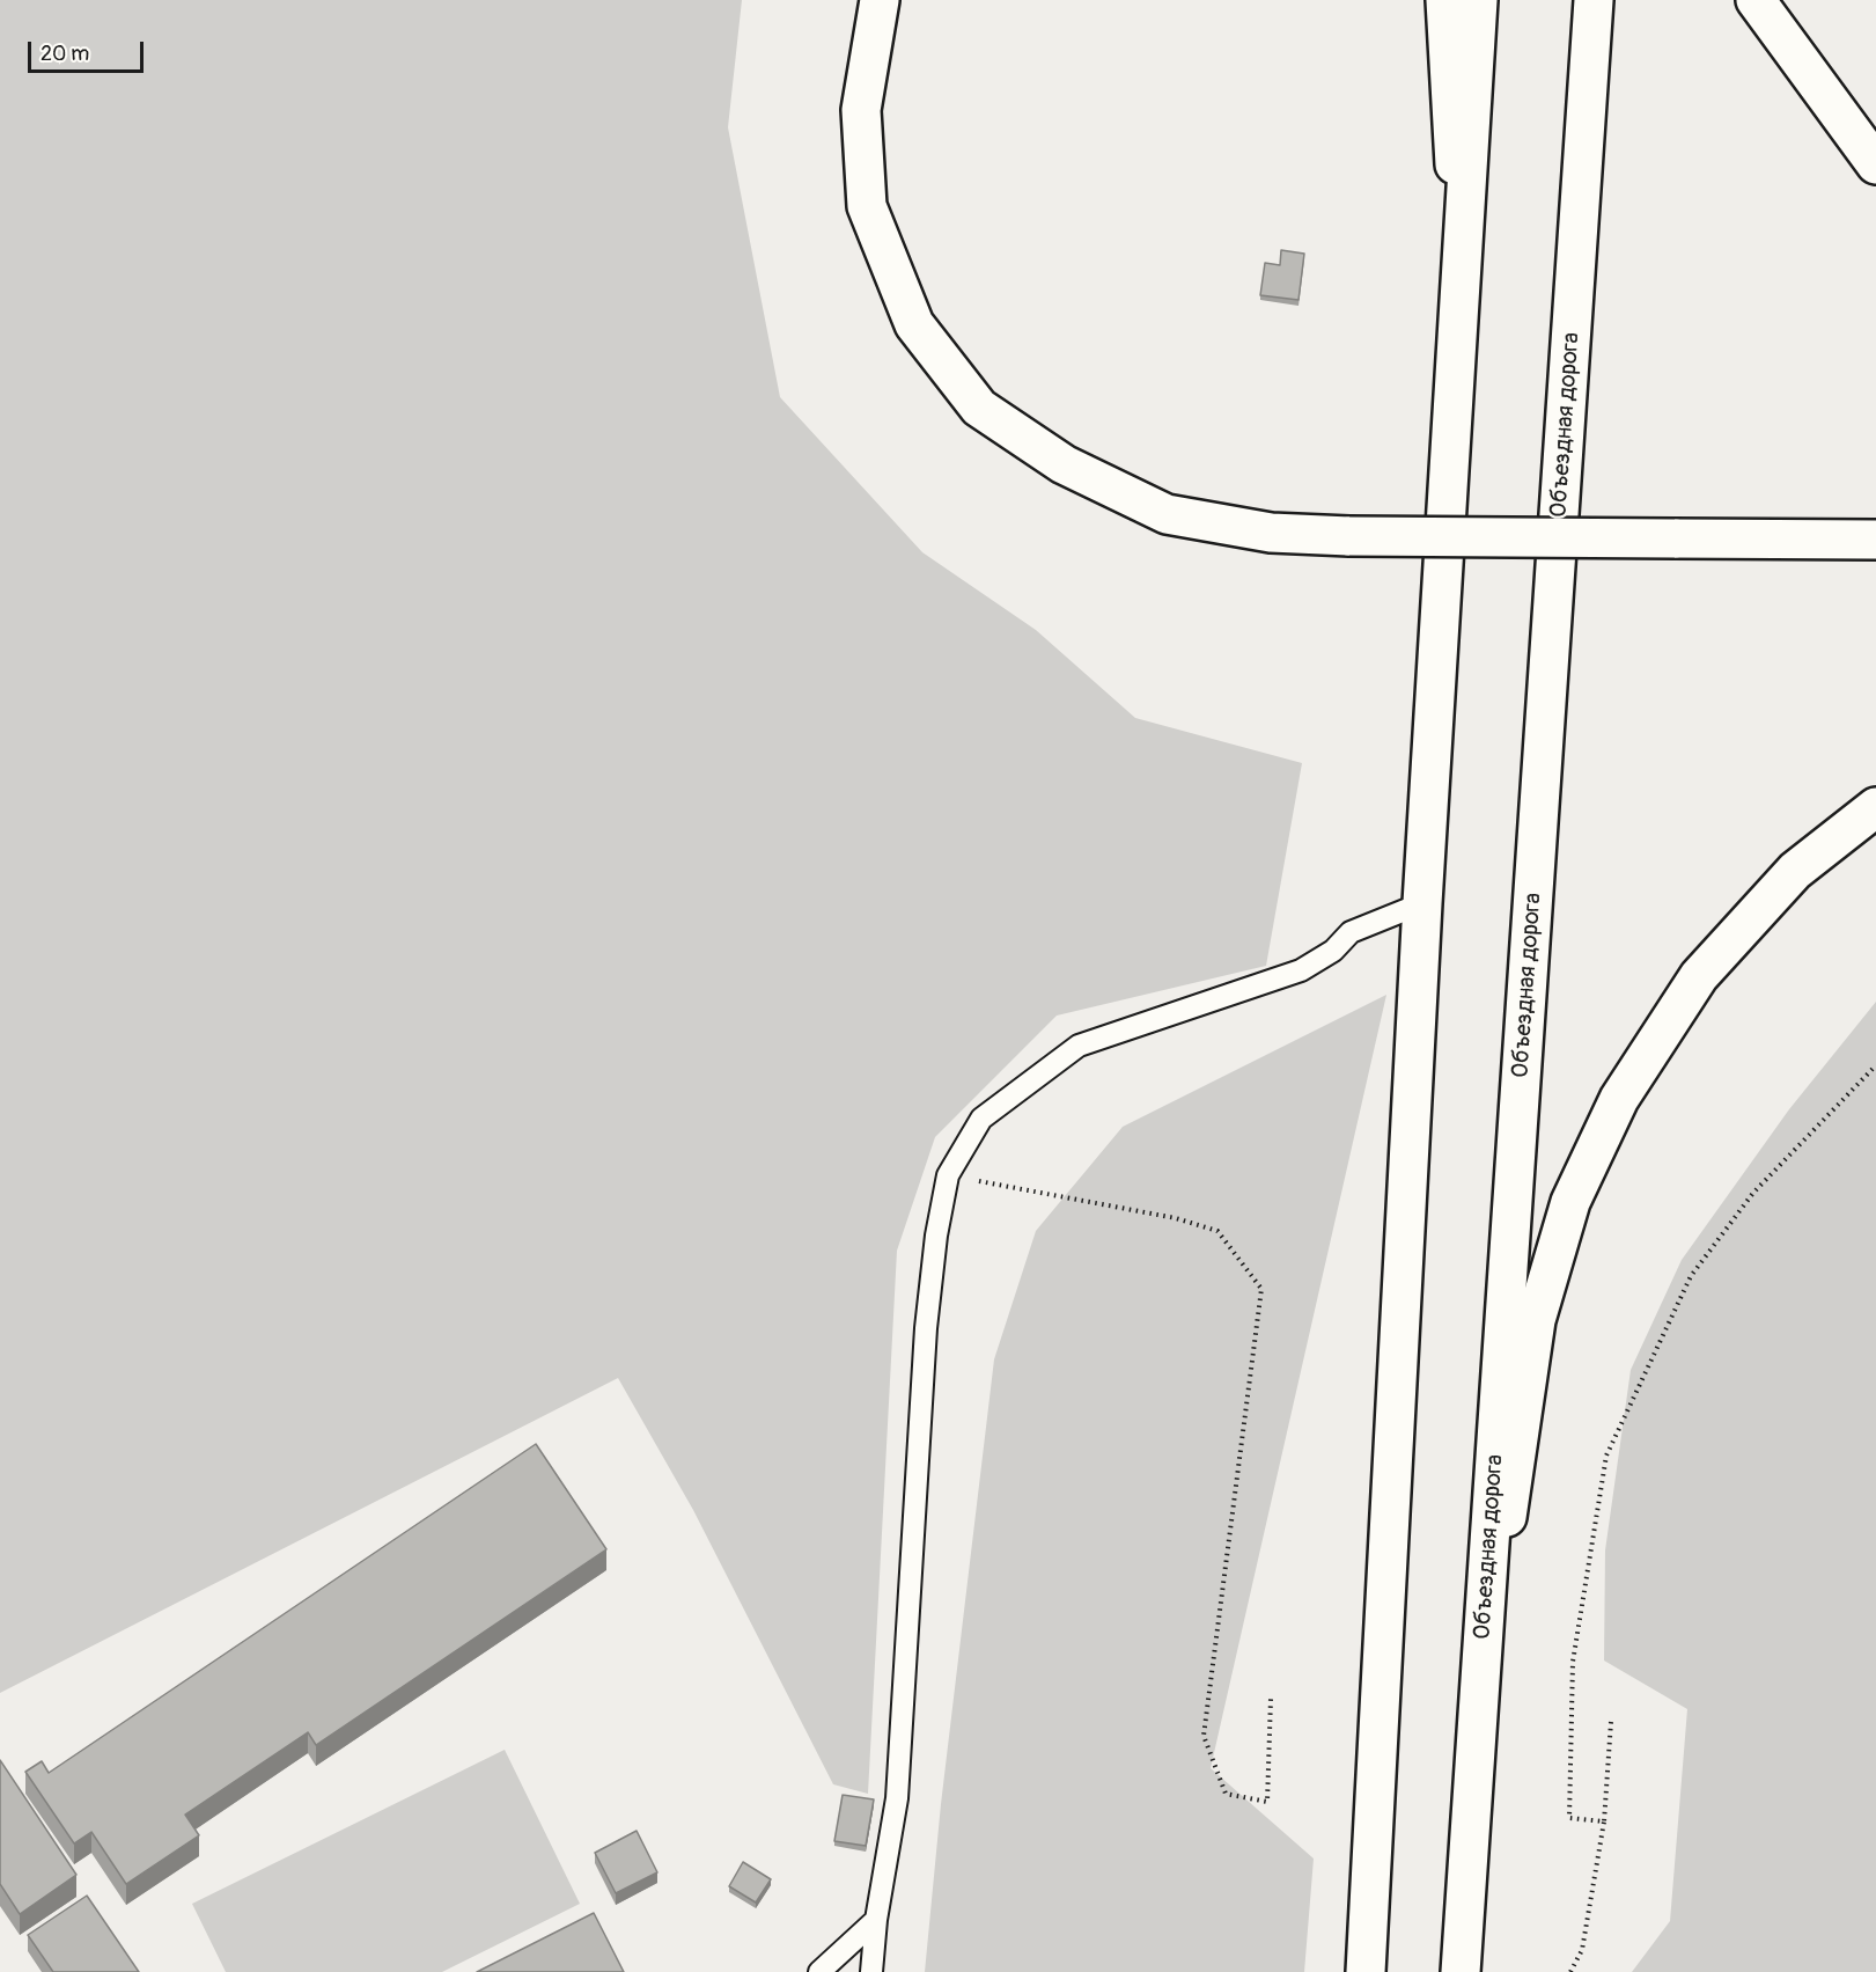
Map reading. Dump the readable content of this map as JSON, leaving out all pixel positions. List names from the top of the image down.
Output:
{
  "streets": {
    "main road": ["Объездная дорога"]
  },
  "scale_bar": "20 m"
}
